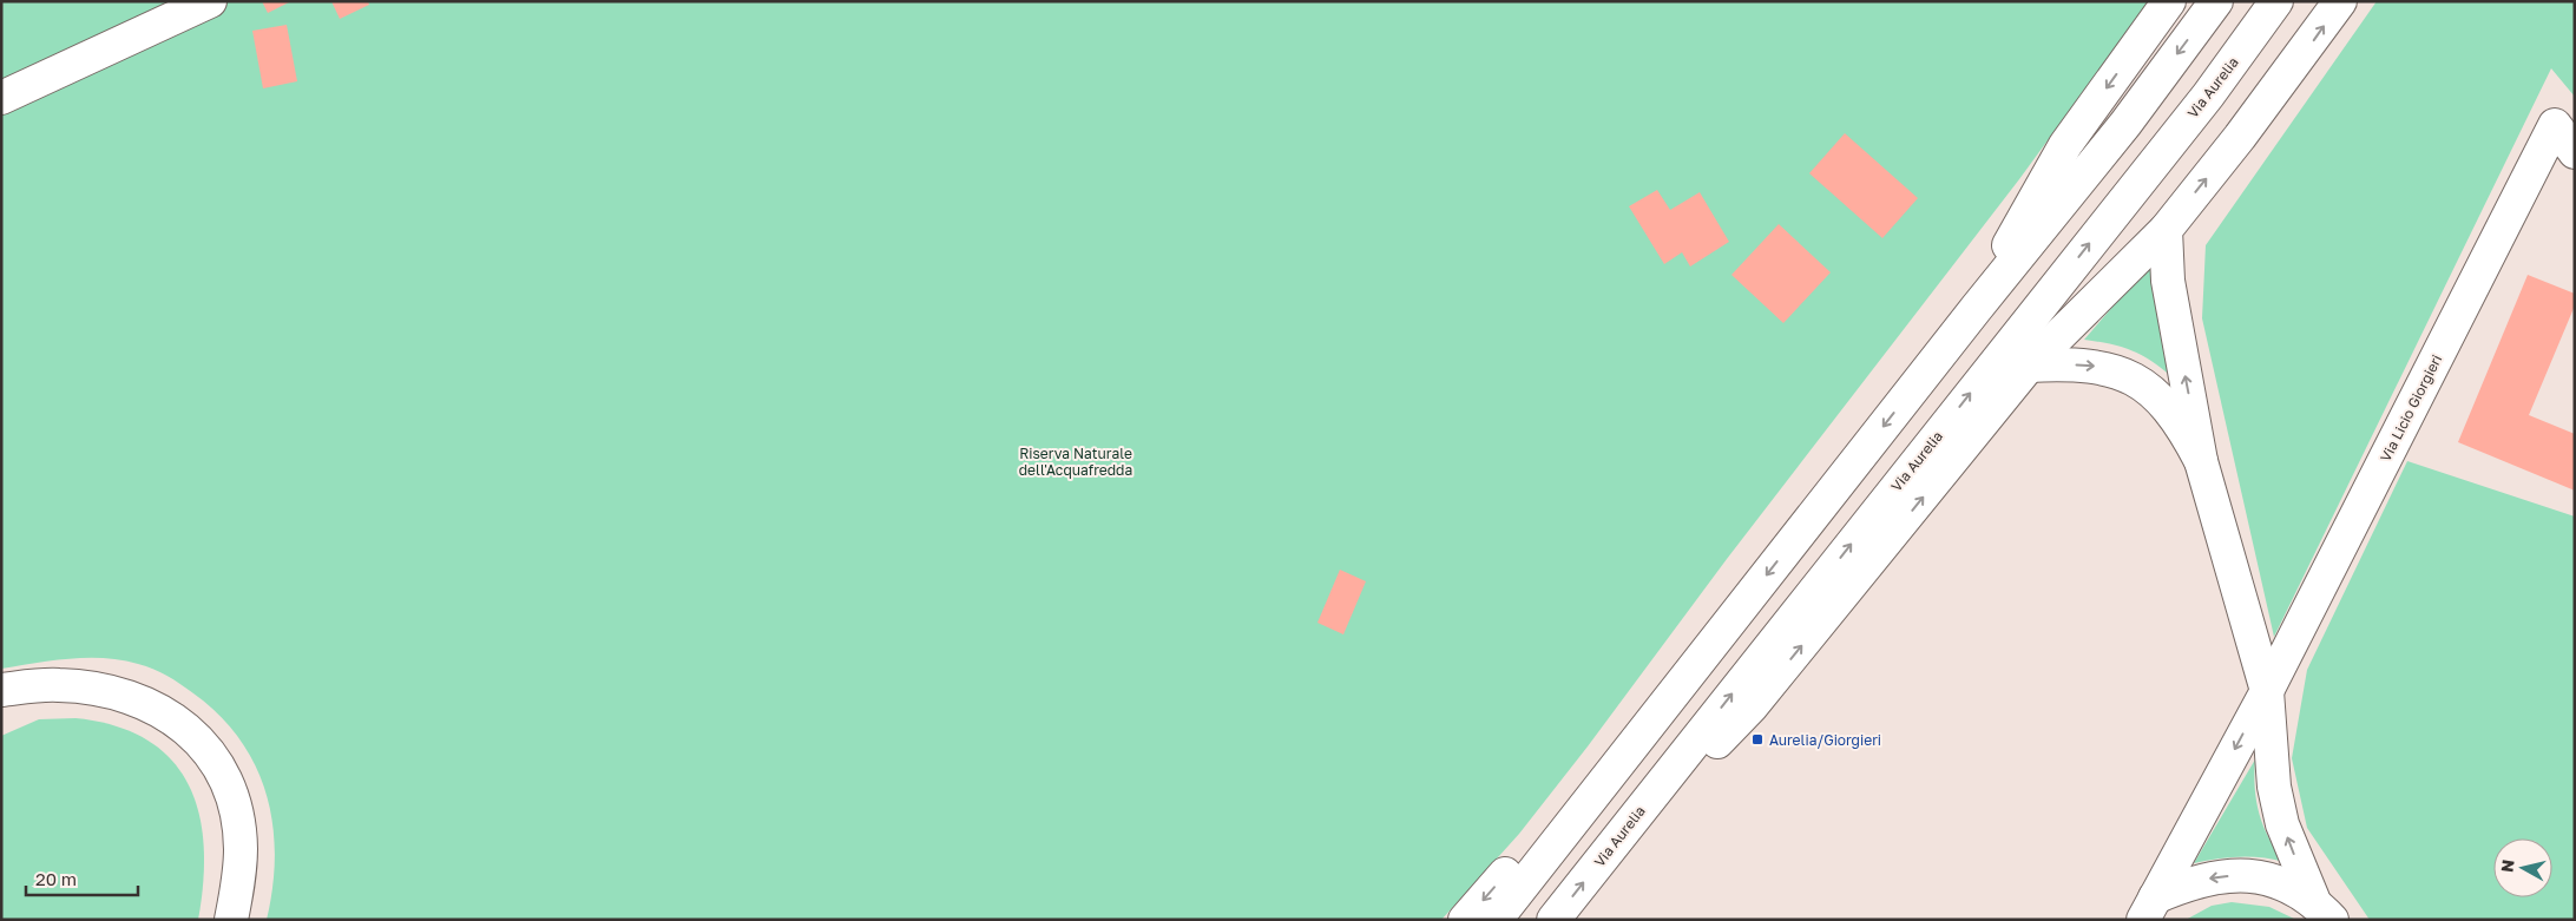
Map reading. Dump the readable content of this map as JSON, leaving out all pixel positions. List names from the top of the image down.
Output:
{
  "streets": {
    "main road": ["Via Aurelia", "Via Licio Giorgieri"]
  },
  "parks": ["Riserva Naturale dell'Acquafredda"],
  "places": {
    "transit": ["Aurelia/Giorgieri"]
  },
  "scale_bar": "20 m",
  "north": "left"
}
